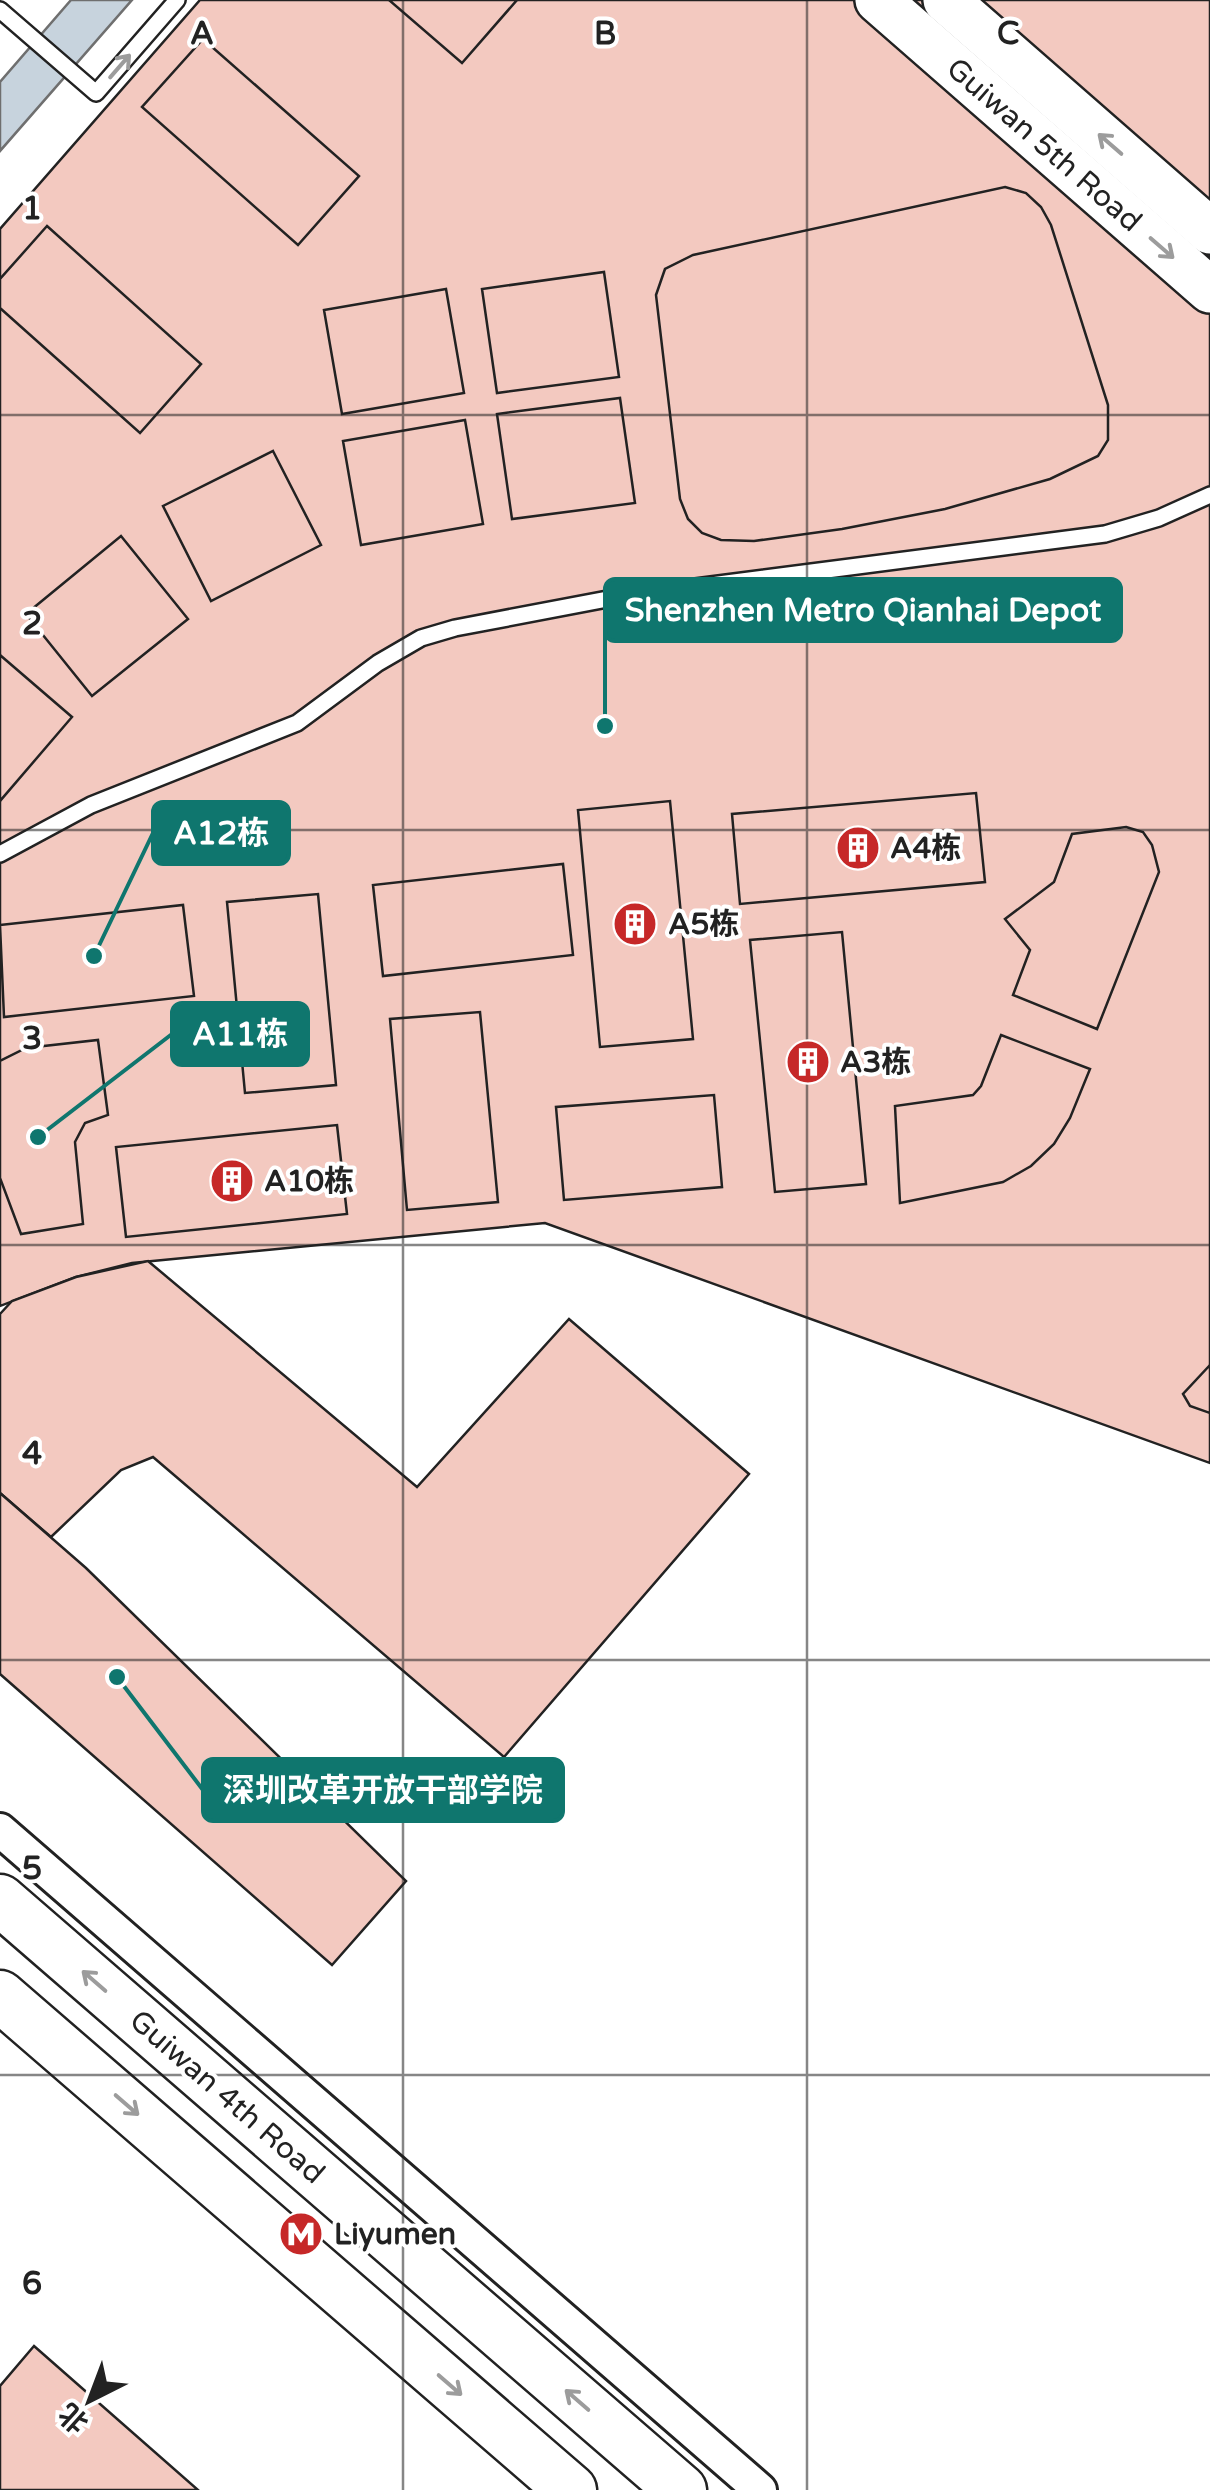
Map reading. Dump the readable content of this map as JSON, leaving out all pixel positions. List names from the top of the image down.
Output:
{
  "streets": {
    "main road": ["Guiwan 4th Road"],
    "street": ["Guiwan 5th Road"]
  },
  "places": {
    "other": [
      "Shenzhen Metro Qianhai Depot",
      "A12栋",
      "A11栋",
      "深圳改革开放干部学院"
    ],
    "building": [
      "A4栋",
      "A5栋",
      "A3栋",
      "A10栋"
    ],
    "metro station": ["Liyumen"]
  },
  "north": "bottom left",
  "grid": {
    "columns": ["A", "B", "C"],
    "rows": [
      "1",
      "2",
      "3",
      "4",
      "5",
      "6"
    ]
  }
}
